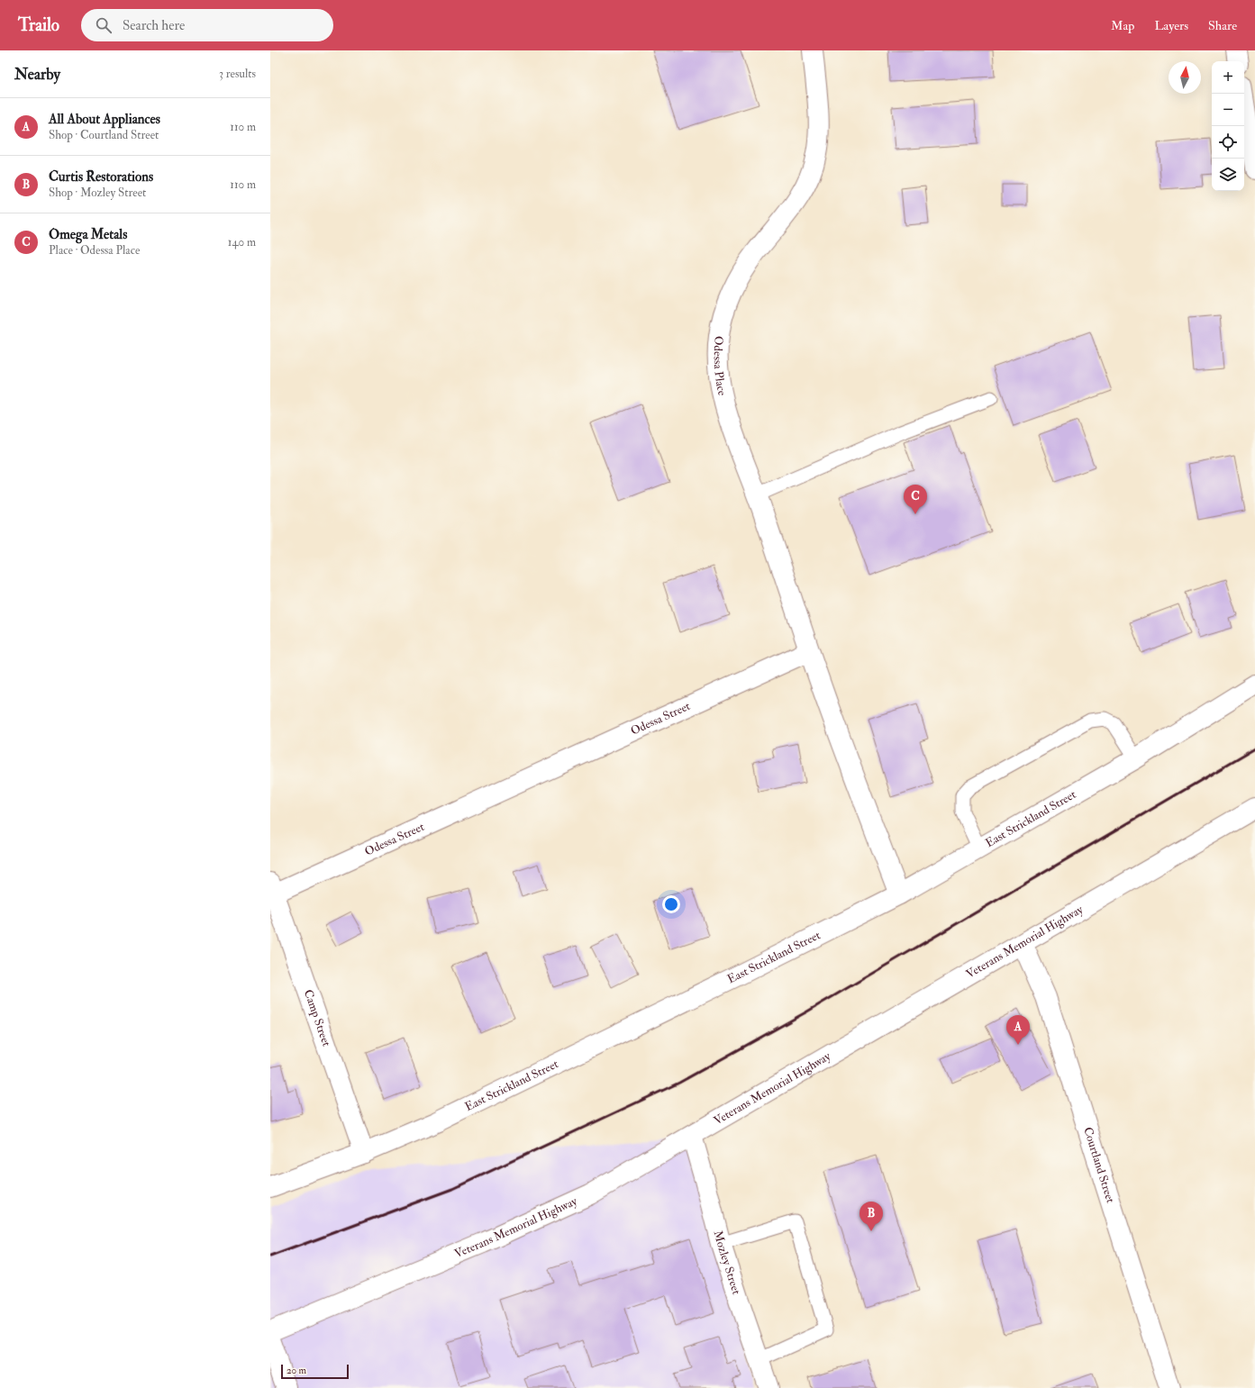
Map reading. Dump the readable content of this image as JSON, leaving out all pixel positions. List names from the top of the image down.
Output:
{
  "streets": {
    "street": [
      "Odessa Place",
      "Odessa Street",
      "East Strickland Street",
      "Veterans Memorial Highway",
      "Camp Street",
      "Courtland Street",
      "Mozley Street"
    ]
  },
  "crossings": [
    ["Odessa Place", "Odessa Street"],
    ["Odessa Street", "Camp Street"],
    ["East Strickland Street", "Camp Street"],
    ["Veterans Memorial Highway", "Courtland Street"],
    ["Veterans Memorial Highway", "Mozley Street"]
  ],
  "scale_bar": "20 m",
  "north": "top",
  "page": {
    "header": "Trailo",
    "search": "Search here",
    "nav": ["Map", "Layers", "Share"],
    "heading": ["Nearby", "3 results"],
    "map_buttons": ["+", "−"],
    "list": [
      {
        "mark": "A",
        "name": "All About Appliances",
        "note": "Shop · Courtland Street",
        "value": "110 m"
      },
      {
        "mark": "B",
        "name": "Curtis Restorations",
        "note": "Shop · Mozley Street",
        "value": "110 m"
      },
      {
        "mark": "C",
        "name": "Omega Metals",
        "note": "Place · Odessa Place",
        "value": "140 m"
      }
    ],
    "pins": ["C", "A", "B"],
    "scale": "20 m"
  }
}
